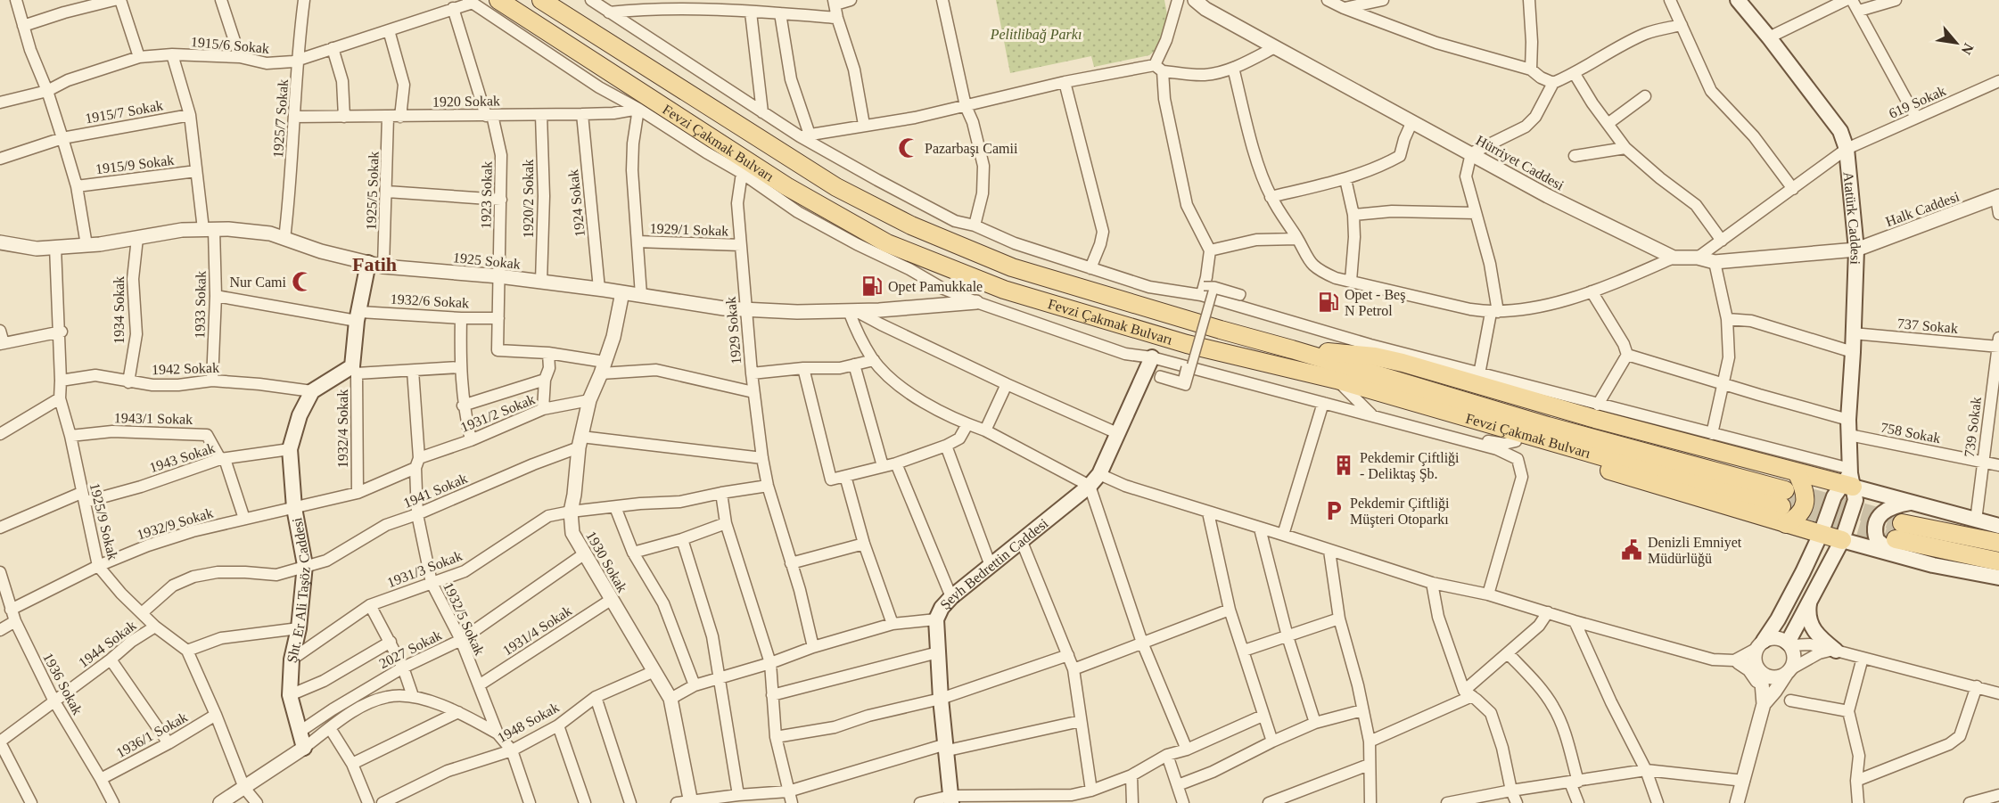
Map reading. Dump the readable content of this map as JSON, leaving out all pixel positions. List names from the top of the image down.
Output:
{
  "streets": {
    "main road": [
      "Fevzi Çakmak Bulvarı",
      "Atatürk Caddesi",
      "Şeyh Bedrettin Caddesi",
      "Şht. Er Ali Taşöz Caddesi"
    ],
    "street": [
      "1915/6 Sokak",
      "1920 Sokak",
      "619 Sokak",
      "1915/7 Sokak",
      "1925/7 Sokak",
      "Hürriyet Caddesi",
      "1915/9 Sokak",
      "1925/5 Sokak",
      "1923 Sokak",
      "1920/2 Sokak",
      "1924 Sokak",
      "Halk Caddesi",
      "1929/1 Sokak",
      "1925 Sokak",
      "1932/6 Sokak",
      "1933 Sokak",
      "1934 Sokak",
      "737 Sokak",
      "1929 Sokak",
      "1942 Sokak",
      "1931/2 Sokak",
      "1943/1 Sokak",
      "739 Sokak",
      "1932/4 Sokak",
      "758 Sokak",
      "1943 Sokak",
      "1941 Sokak",
      "1925/9 Sokak",
      "1932/9 Sokak",
      "1930 Sokak",
      "1931/3 Sokak",
      "1932/5 Sokak",
      "1931/4 Sokak",
      "1944 Sokak",
      "2027 Sokak",
      "1936 Sokak",
      "1948 Sokak",
      "1936/1 Sokak"
    ]
  },
  "crossings": [
    ["1915/6 Sokak", "1925/7 Sokak"],
    ["1915/6 Sokak", "1923 Sokak"],
    ["1915/6 Sokak", "1933 Sokak"],
    ["1920 Sokak", "1925/7 Sokak"],
    ["1920 Sokak", "1925/5 Sokak"],
    ["1920 Sokak", "1923 Sokak"],
    ["1920 Sokak", "1920/2 Sokak"],
    ["1920 Sokak", "1924 Sokak"],
    ["619 Sokak", "Hürriyet Caddesi"],
    ["619 Sokak", "Atatürk Caddesi"],
    ["1915/7 Sokak", "1933 Sokak"],
    ["1925/7 Sokak", "1925 Sokak"],
    ["Hürriyet Caddesi", "Halk Caddesi"],
    ["Hürriyet Caddesi", "Atatürk Caddesi"],
    ["1915/9 Sokak", "1933 Sokak"],
    ["1925/5 Sokak", "1925 Sokak"],
    ["1923 Sokak", "1925 Sokak"],
    ["1923 Sokak", "1932/6 Sokak"],
    ["1920/2 Sokak", "1925 Sokak"],
    ["1924 Sokak", "1925 Sokak"],
    ["Halk Caddesi", "Atatürk Caddesi"],
    ["Atatürk Caddesi", "737 Sokak"],
    ["Atatürk Caddesi", "758 Sokak"],
    ["1929/1 Sokak", "1929 Sokak"],
    ["1925 Sokak", "1933 Sokak"],
    ["1925 Sokak", "1934 Sokak"],
    ["1925 Sokak", "1929 Sokak"],
    ["1925 Sokak", "1925/9 Sokak"],
    ["1925 Sokak", "1930 Sokak"],
    ["1932/6 Sokak", "1933 Sokak"],
    ["1933 Sokak", "1942 Sokak"],
    ["1934 Sokak", "1942 Sokak"],
    ["737 Sokak", "739 Sokak"],
    ["1929 Sokak", "1931/3 Sokak"],
    ["1942 Sokak", "1925/9 Sokak"],
    ["1942 Sokak", "Şht. Er Ali Taşöz Caddesi"],
    ["1931/2 Sokak", "1932/4 Sokak"],
    ["1931/2 Sokak", "1932/9 Sokak"],
    ["1931/2 Sokak", "1930 Sokak"],
    ["1931/2 Sokak", "Şht. Er Ali Taşöz Caddesi"],
    ["1931/2 Sokak", "1932/5 Sokak"],
    ["1943/1 Sokak", "1943 Sokak"],
    ["1943/1 Sokak", "1925/9 Sokak"],
    ["739 Sokak", "758 Sokak"],
    ["1943 Sokak", "1925/9 Sokak"],
    ["1943 Sokak", "Şht. Er Ali Taşöz Caddesi"],
    ["1941 Sokak", "1930 Sokak"],
    ["1941 Sokak", "Şht. Er Ali Taşöz Caddesi"],
    ["1941 Sokak", "1932/5 Sokak"],
    ["1941 Sokak", "1944 Sokak"],
    ["1925/9 Sokak", "1932/9 Sokak"],
    ["1925/9 Sokak", "1944 Sokak"],
    ["1925/9 Sokak", "1936/1 Sokak"],
    ["1932/9 Sokak", "Şht. Er Ali Taşöz Caddesi"],
    ["1932/9 Sokak", "1936 Sokak"],
    ["1930 Sokak", "1931/3 Sokak"],
    ["1930 Sokak", "1931/4 Sokak"],
    ["1930 Sokak", "2027 Sokak"],
    ["1930 Sokak", "1948 Sokak"],
    ["1931/3 Sokak", "Şht. Er Ali Taşöz Caddesi"],
    ["1931/3 Sokak", "1932/5 Sokak"],
    ["Şht. Er Ali Taşöz Caddesi", "1944 Sokak"],
    ["Şht. Er Ali Taşöz Caddesi", "2027 Sokak"],
    ["1932/5 Sokak", "1931/4 Sokak"],
    ["1932/5 Sokak", "2027 Sokak"],
    ["1932/5 Sokak", "1948 Sokak"],
    ["1944 Sokak", "1936 Sokak"],
    ["1936 Sokak", "1936/1 Sokak"]
  ],
  "districts": ["Fatih"],
  "parks": ["Pelitlibağ Parkı"],
  "places": {
    "mosque": ["Pazarbaşı Camii", "Nur Cami"],
    "fuel station": ["Opet Pamukkale", "Opet - Beş N Petrol"],
    "building": ["Pekdemir Çiftliği - Deliktaş Şb."],
    "parking": ["Pekdemir Çiftliği Müşteri Otoparkı"],
    "public building": ["Denizli Emniyet Müdürlüğü"]
  },
  "north": "bottom right"
}
